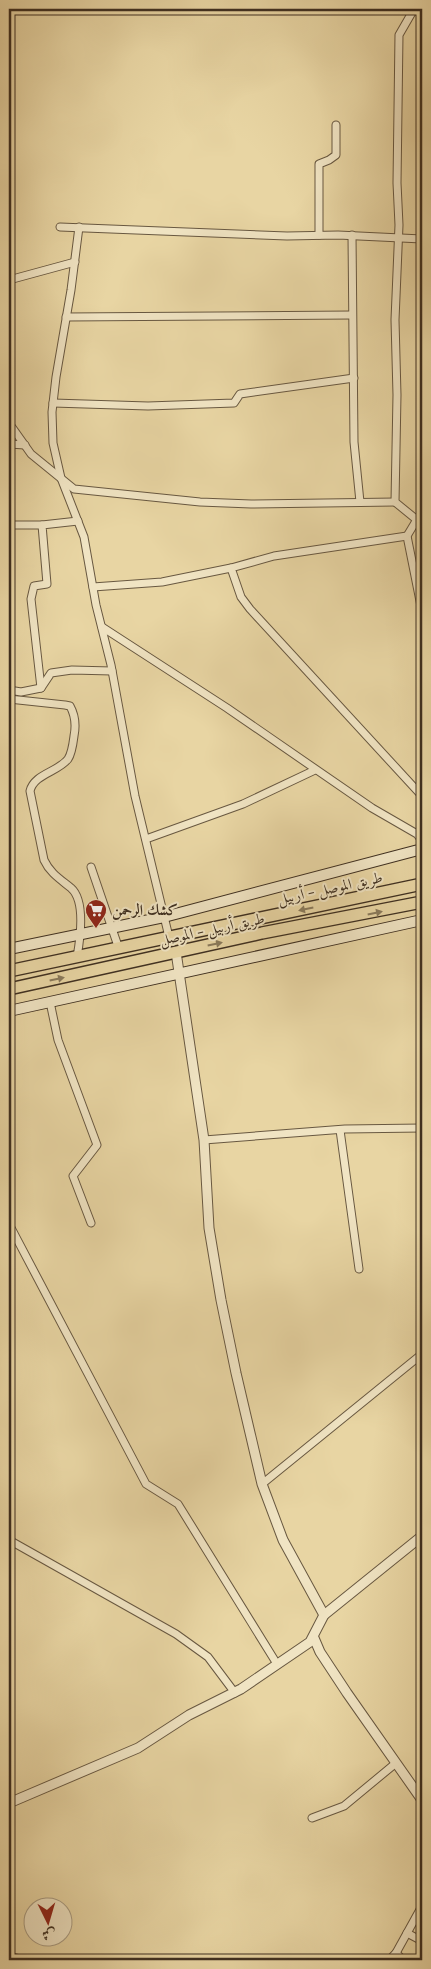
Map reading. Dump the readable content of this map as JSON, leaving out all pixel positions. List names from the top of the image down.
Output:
{
  "streets": {
    "highway": ["طريق الموصل - أربيل", "طريق أربيل - الموصل"]
  },
  "one_way": ["طريق الموصل - أربيل", "طريق أربيل - الموصل"],
  "places": {
    "supermarket": ["كشك الرحمن"]
  },
  "north": "bottom"
}
